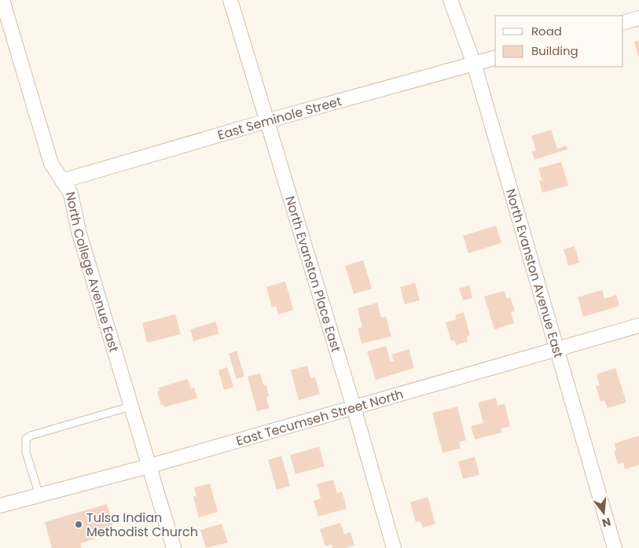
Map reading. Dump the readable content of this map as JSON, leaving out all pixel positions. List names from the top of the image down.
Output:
{
  "streets": {
    "street": [
      "East Seminole Street",
      "North College Avenue East",
      "North Evanston Avenue East",
      "North Evanston Place East",
      "East Tecumseh Street North"
    ]
  },
  "crossings": [
    ["East Seminole Street", "North College Avenue East"],
    ["East Seminole Street", "North Evanston Avenue East"],
    ["East Seminole Street", "North Evanston Place East"],
    ["North College Avenue East", "East Tecumseh Street North"],
    ["North Evanston Avenue East", "East Tecumseh Street North"],
    ["North Evanston Place East", "East Tecumseh Street North"]
  ],
  "places": ["Tulsa Indian Methodist Church"],
  "legend": ["Road", "Building"],
  "north": "bottom"
}
